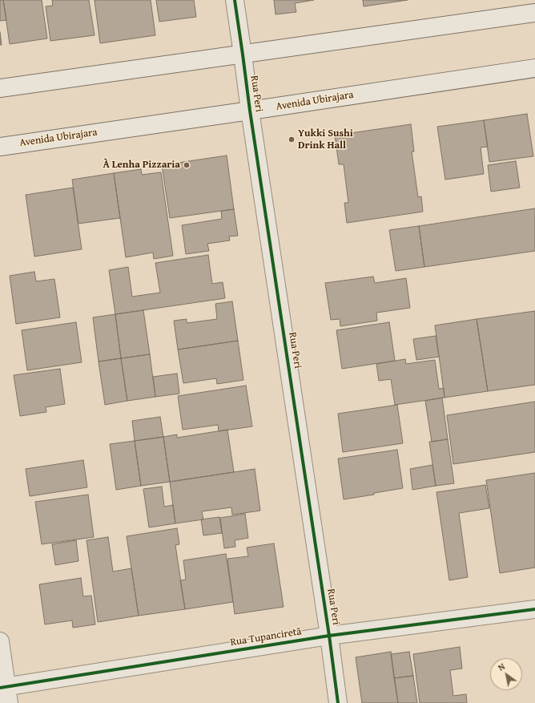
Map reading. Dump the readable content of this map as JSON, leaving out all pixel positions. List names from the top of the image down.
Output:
{
  "streets": {
    "street": ["Rua Peri", "Avenida Ubirajara", "Rua Tupanciretã"]
  },
  "crossings": [
    ["Rua Peri", "Avenida Ubirajara"],
    ["Rua Peri", "Rua Tupanciretã"]
  ],
  "places": ["Yukki Sushi Drink Hall", "À Lenha Pizzaria"],
  "north": "top left"
}
